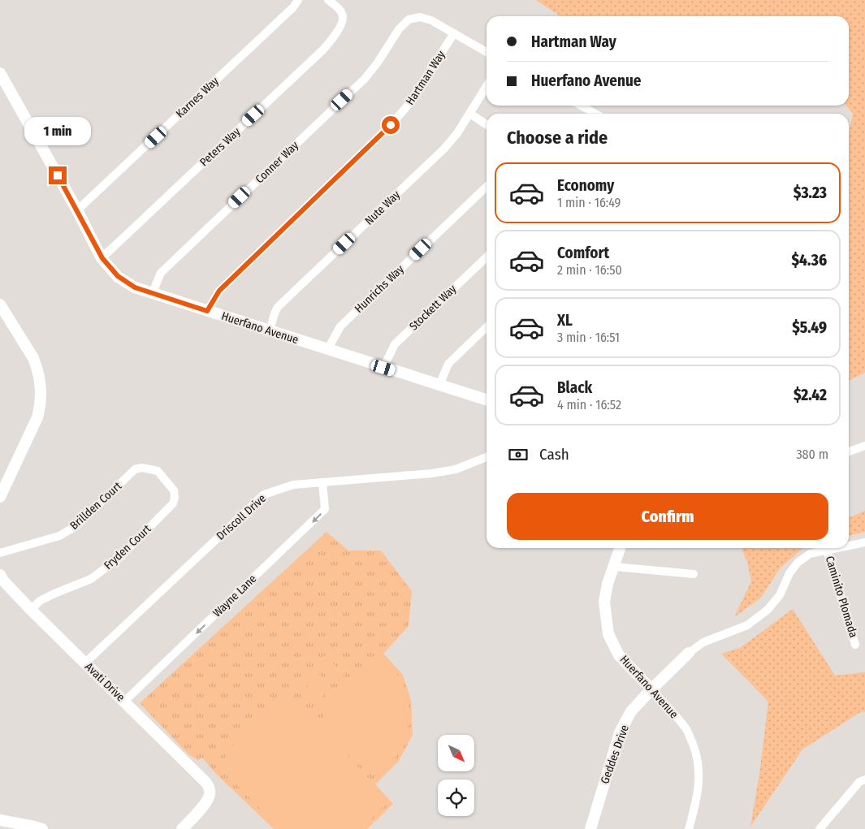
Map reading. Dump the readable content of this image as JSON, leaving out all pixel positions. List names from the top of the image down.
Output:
{
  "streets": {
    "street": [
      "Hartman Way",
      "Karnes Way",
      "Peters Way",
      "Conner Way",
      "Nute Way",
      "Hunrichs Way",
      "Stockett Way",
      "Huerfano Avenue",
      "Brillden Court",
      "Driscoll Drive",
      "Fryden Court",
      "Wayne Lane",
      "Caminito Plomada",
      "Avati Drive",
      "Geddes Drive"
    ]
  },
  "crossings": [
    ["Hartman Way", "Conner Way"],
    ["Hartman Way", "Huerfano Avenue"],
    ["Karnes Way", "Huerfano Avenue"],
    ["Peters Way", "Huerfano Avenue"],
    ["Conner Way", "Huerfano Avenue"],
    ["Nute Way", "Huerfano Avenue"],
    ["Hunrichs Way", "Huerfano Avenue"],
    ["Stockett Way", "Huerfano Avenue"],
    ["Huerfano Avenue", "Geddes Drive"],
    ["Brillden Court", "Fryden Court"],
    ["Driscoll Drive", "Wayne Lane"],
    ["Driscoll Drive", "Avati Drive"],
    ["Fryden Court", "Avati Drive"],
    ["Wayne Lane", "Avati Drive"]
  ],
  "one_way": ["Wayne Lane"],
  "north": "bottom right",
  "page": {
    "banner": ["Hartman Way", "Huerfano Avenue"],
    "heading": "Choose a ride",
    "bubble": "1 min",
    "list": [
      {
        "name": "Economy",
        "note": "1 min · 16:49",
        "value": "$3.23"
      },
      {
        "name": "Comfort",
        "note": "2 min · 16:50",
        "value": "$4.36"
      },
      {
        "name": "XL",
        "note": "3 min · 16:51",
        "value": "$5.49"
      },
      {
        "name": "Black",
        "note": "4 min · 16:52",
        "value": "$2.42"
      }
    ],
    "pay": ["Cash", "380 m"],
    "buttons": "Confirm"
  }
}
